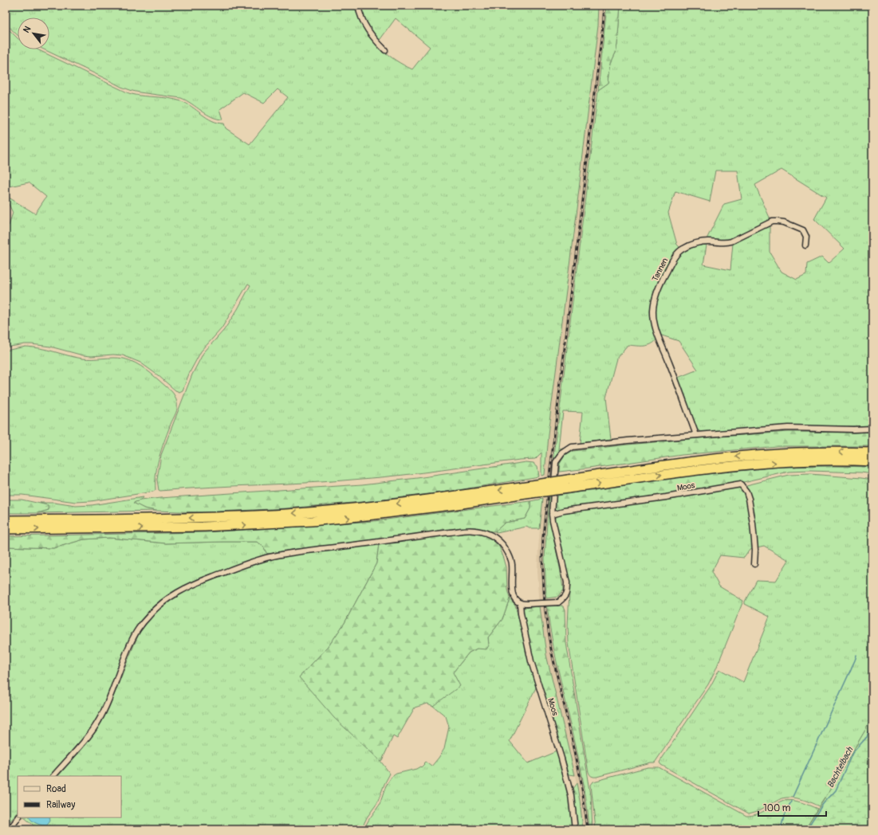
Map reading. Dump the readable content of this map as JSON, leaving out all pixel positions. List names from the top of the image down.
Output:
{
  "streets": {
    "street": ["Tannen", "Moos"]
  },
  "water": ["Bachtelbach"],
  "legend": ["Road", "Railway"],
  "scale_bar": "100 m",
  "north": "top left"
}
